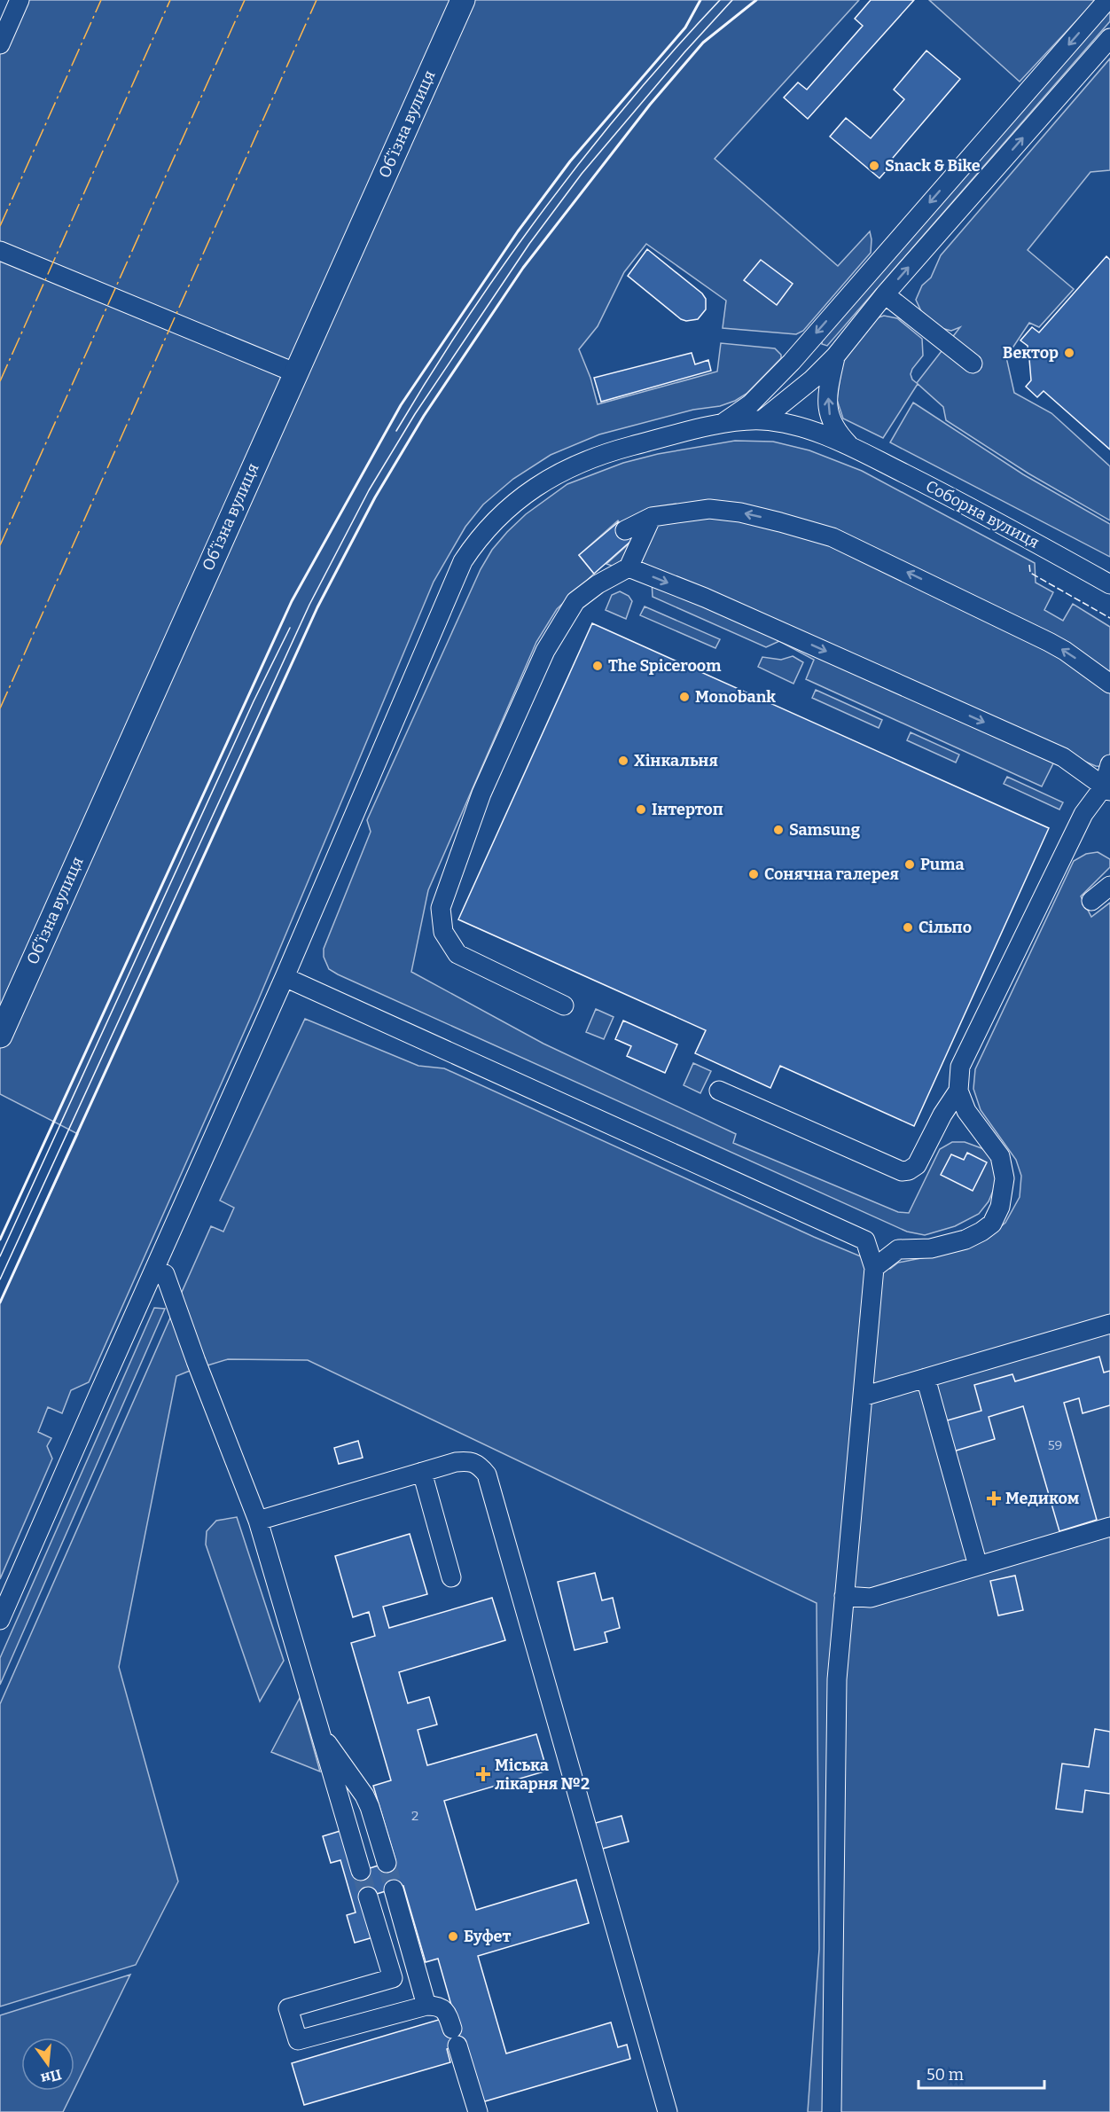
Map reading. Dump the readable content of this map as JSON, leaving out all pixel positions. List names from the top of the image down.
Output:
{
  "streets": {
    "main road": ["Обʼїзна вулиця"],
    "street": ["Соборна вулиця"]
  },
  "places": {
    "other": [
      "Snack & Bike",
      "Вектор",
      "The Spiceroom",
      "Monobank",
      "Хінкальня",
      "Інтертоп",
      "Samsung",
      "Puma",
      "Сонячна галерея",
      "Сільпо",
      "Буфет"
    ],
    "health": ["Медиком", "Міська лікарня №2"]
  },
  "house_numbers": ["59", "2"],
  "scale_bar": "50 m",
  "north": "bottom"
}
